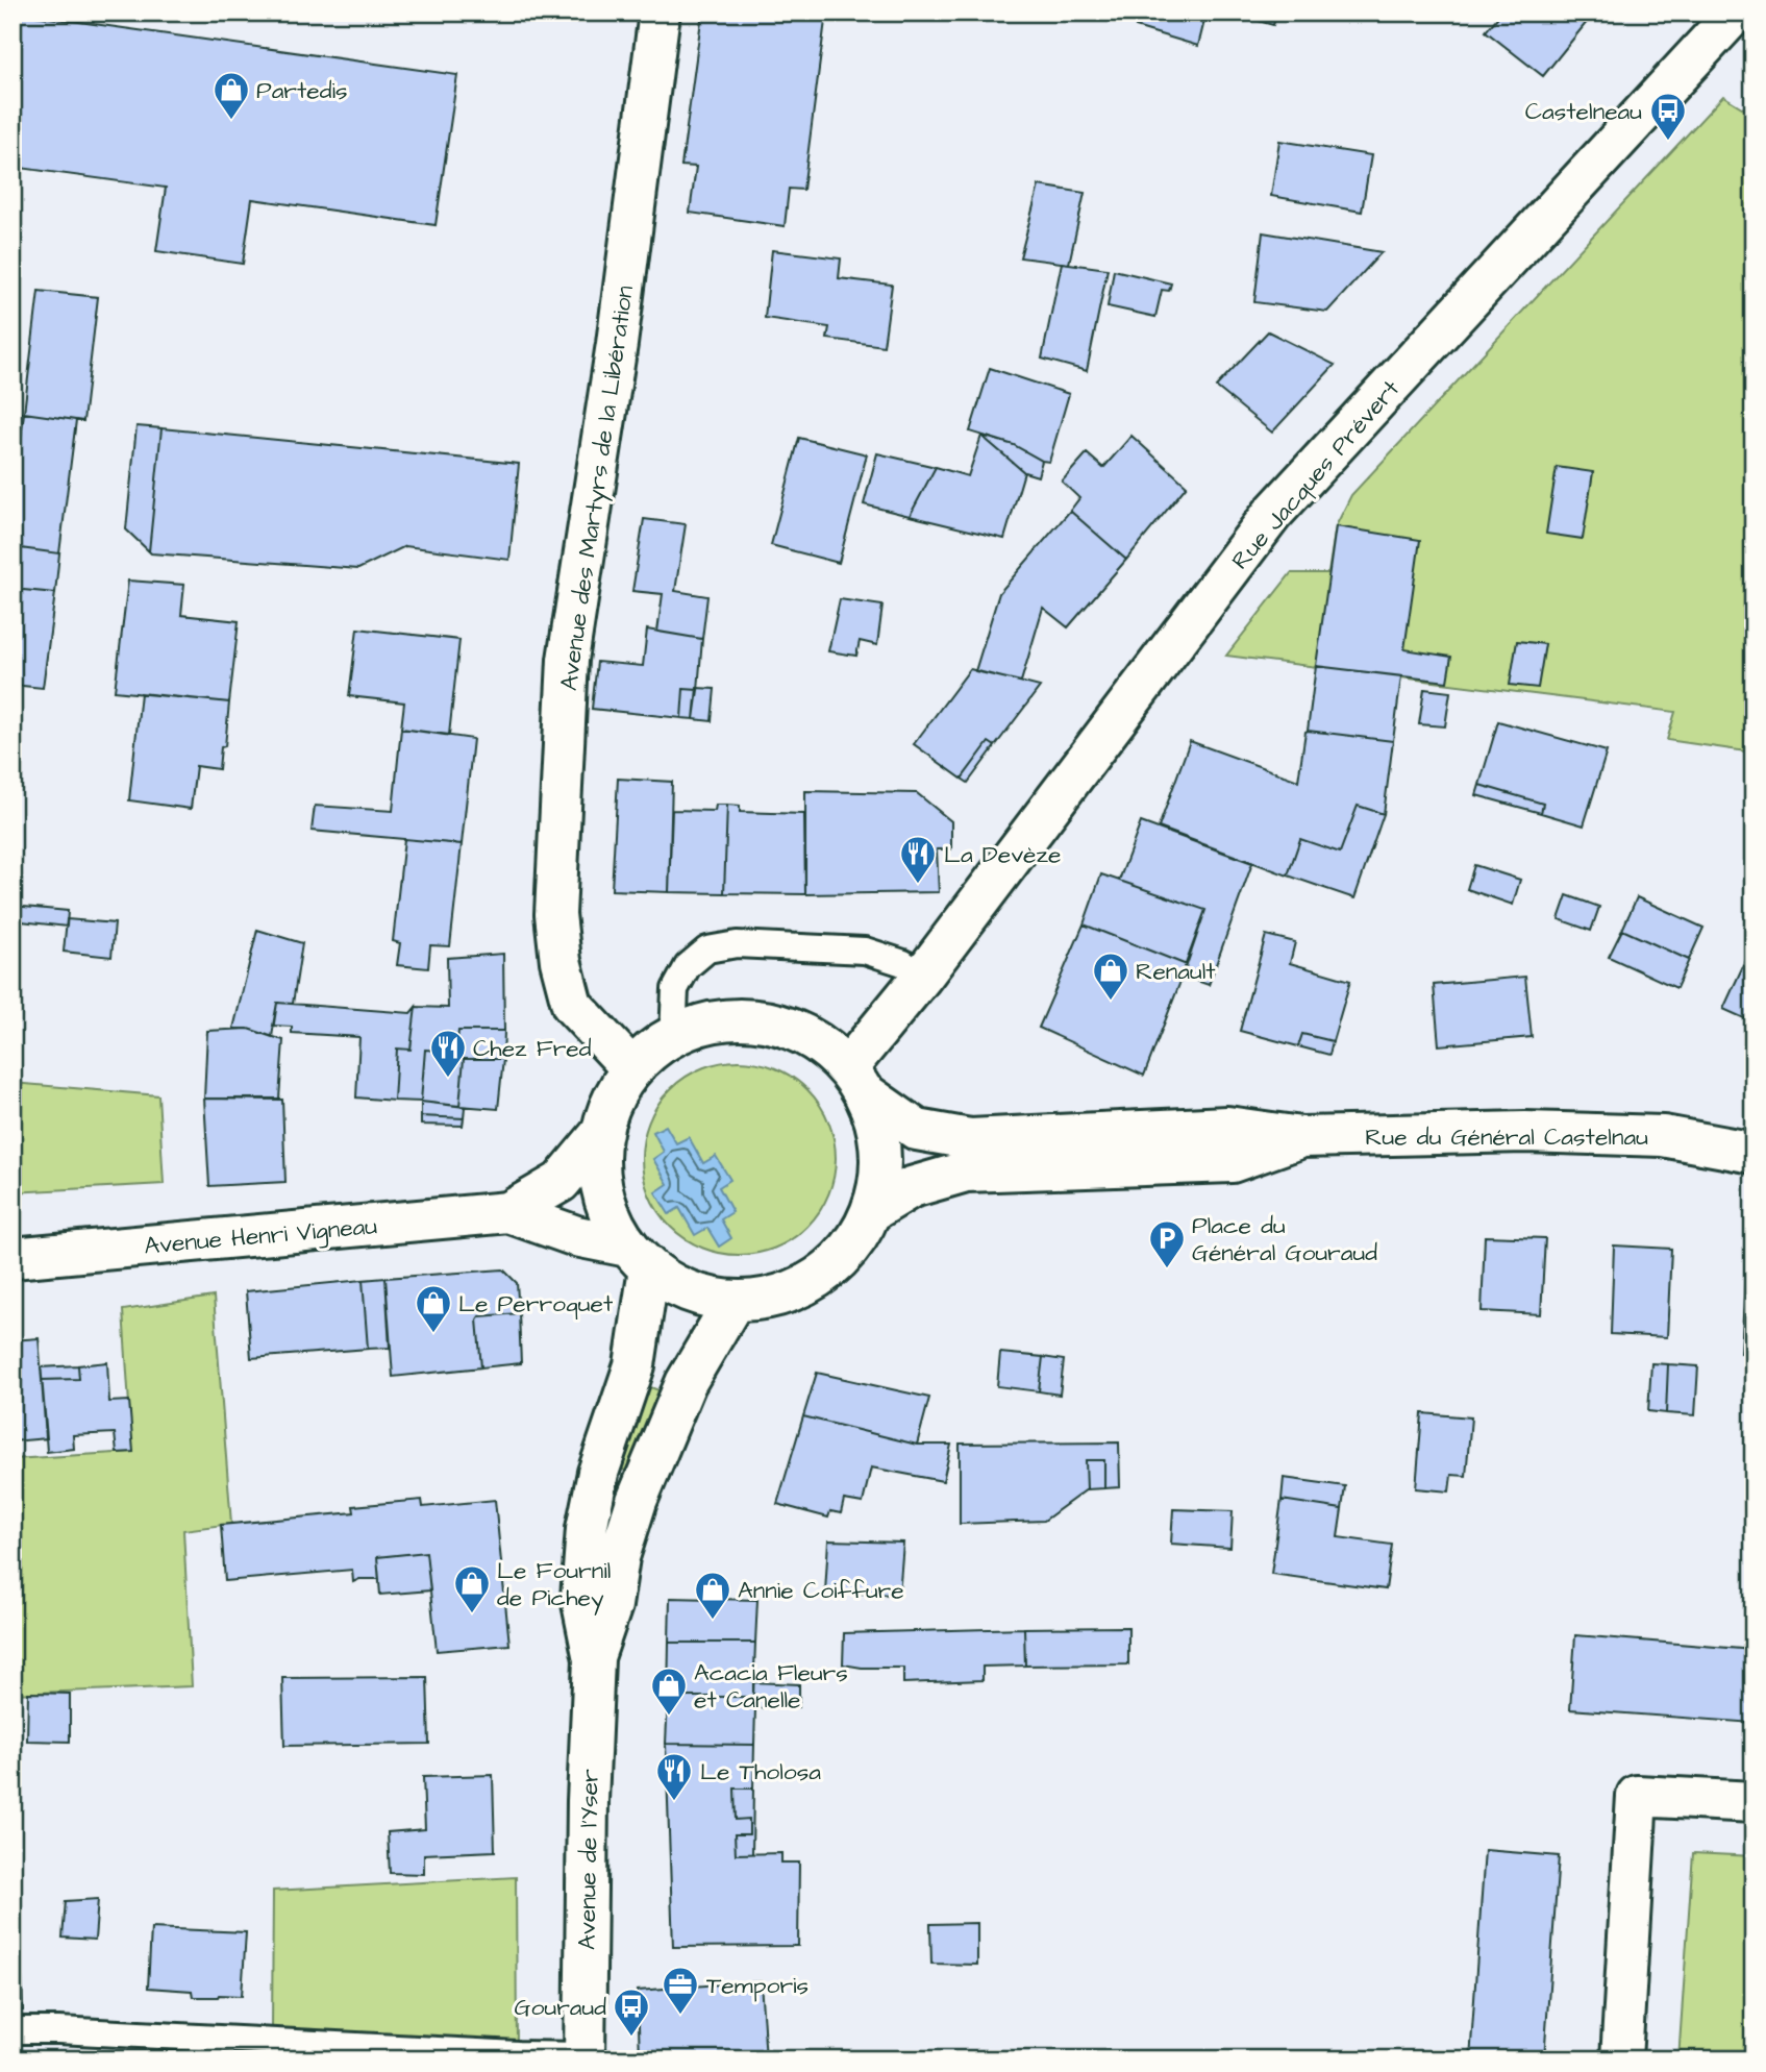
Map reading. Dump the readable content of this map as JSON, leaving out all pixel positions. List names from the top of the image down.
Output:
{
  "streets": {
    "main road": [
      "Rue Jacques Prévert",
      "Avenue des Martyrs de la Libération",
      "Rue du Général Castelnau",
      "Avenue Henri Vigneau",
      "Avenue de l'Yser"
    ]
  },
  "crossings": [
    ["Rue Jacques Prévert", "Rue du Général Castelnau"],
    ["Avenue Henri Vigneau", "Avenue de l'Yser"]
  ],
  "places": {
    "shop": [
      "Partedis",
      "Renault",
      "Le Perroquet",
      "Le Fournil de Pichey",
      "Annie Coiffure",
      "Acacia Fleurs et Canelle"
    ],
    "bus stop": ["Castelneau", "Gouraud"],
    "restaurant": ["La Devèze", "Chez Fred", "Le Tholosa"],
    "parking": ["Place du Général Gouraud"],
    "office": ["Temporis"]
  }
}
